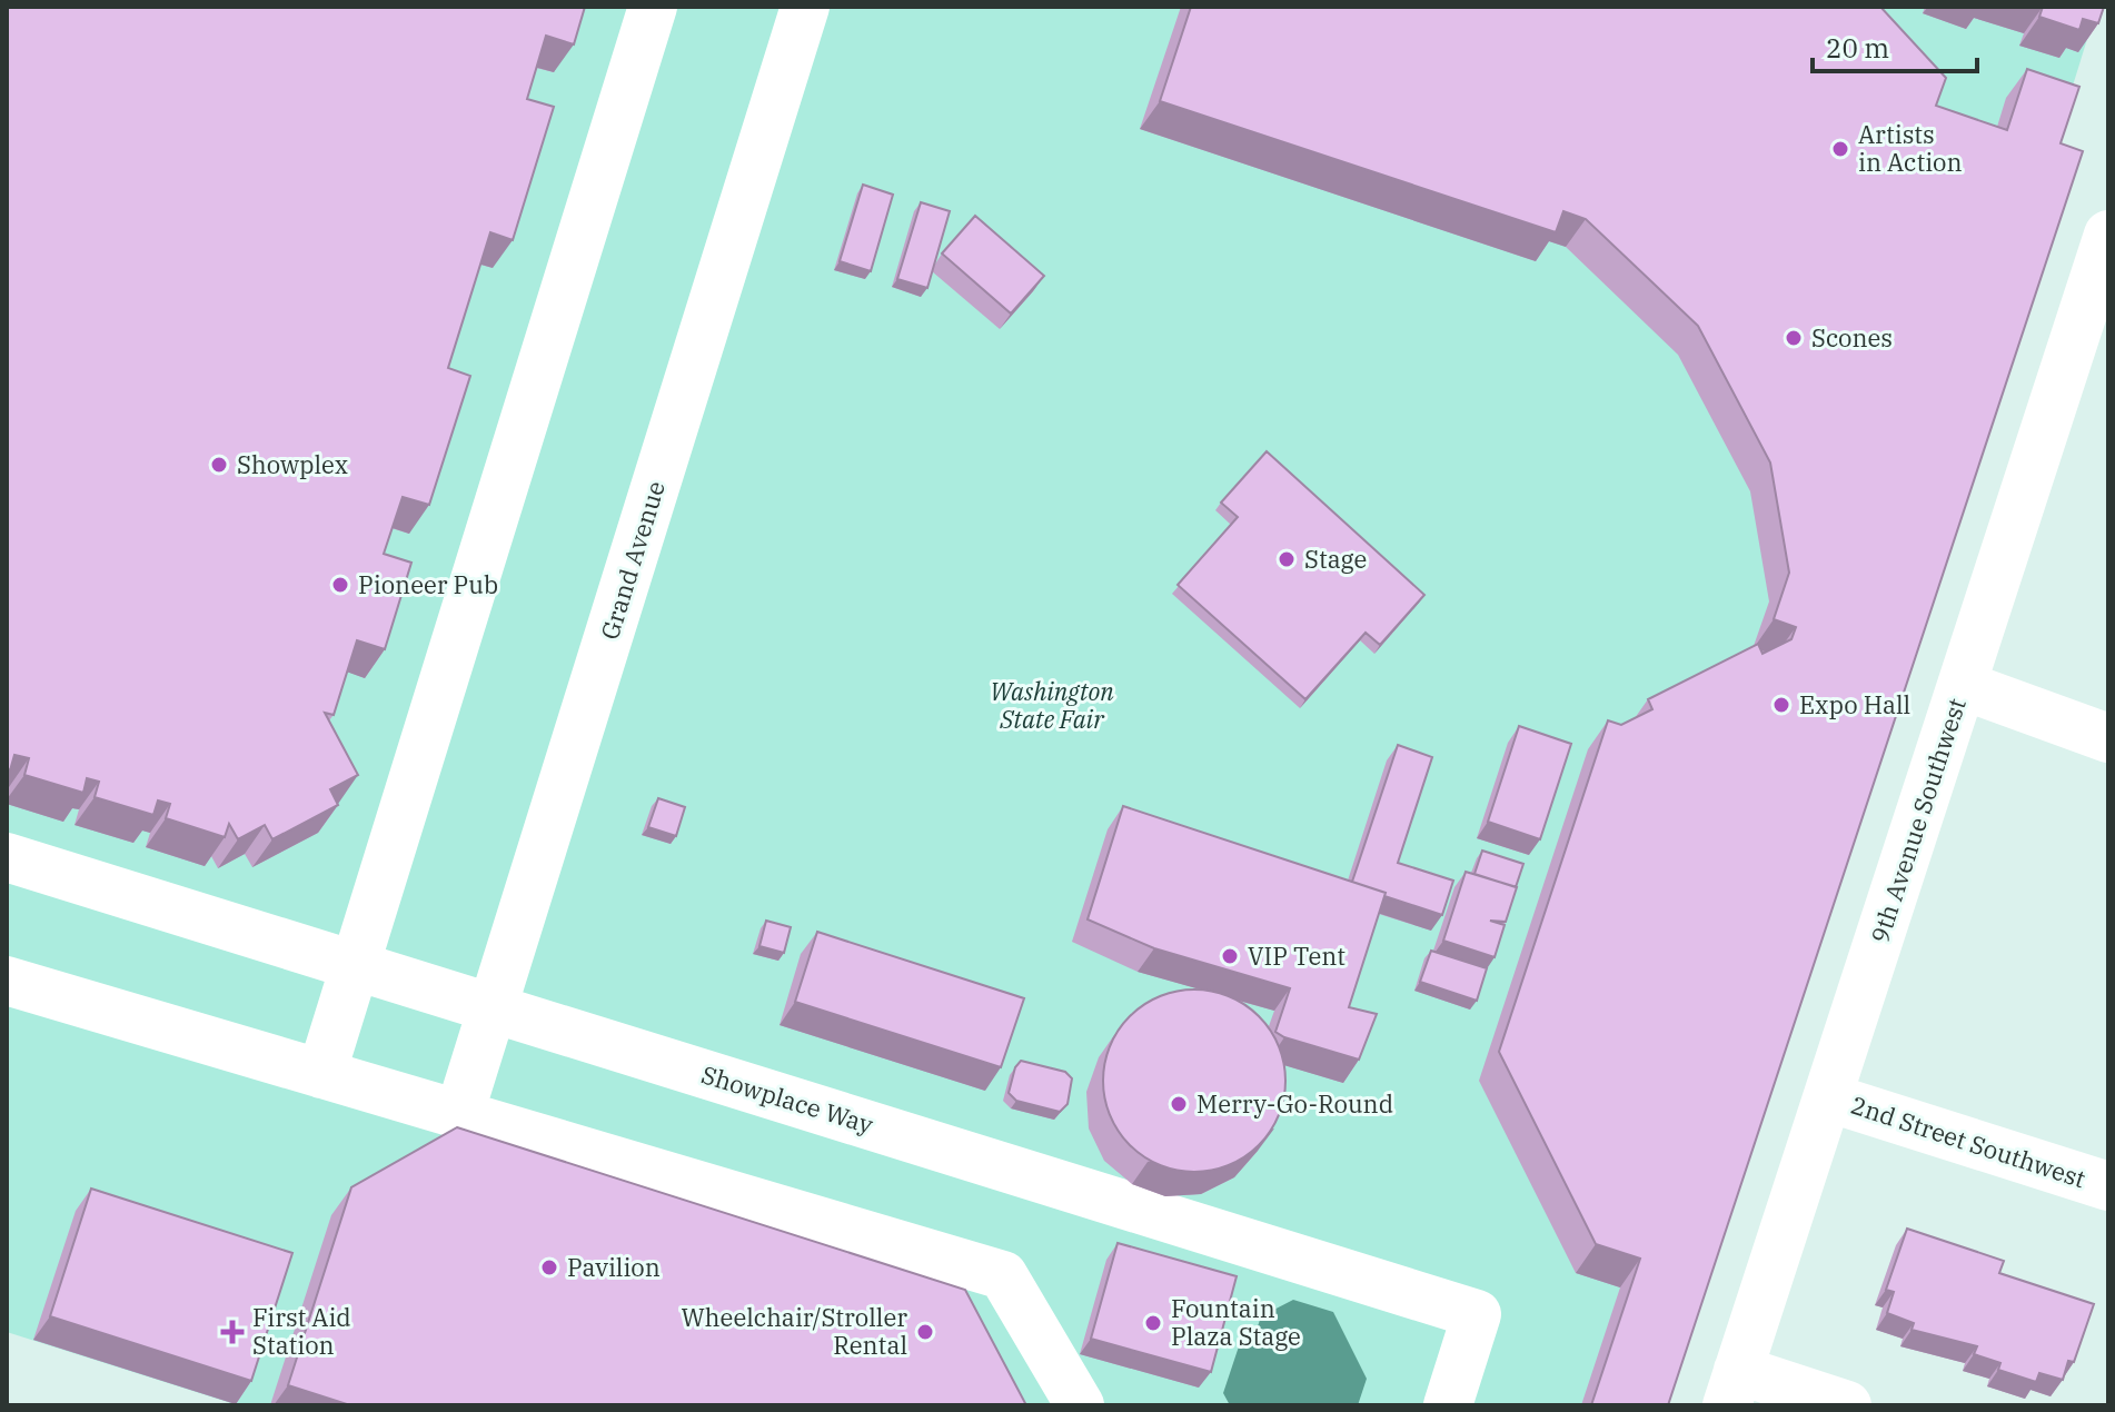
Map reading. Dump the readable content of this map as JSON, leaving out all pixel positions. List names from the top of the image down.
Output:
{
  "streets": {
    "street": [
      "Grand Avenue",
      "9th Avenue Southwest",
      "Showplace Way",
      "2nd Street Southwest"
    ]
  },
  "crossings": [
    ["Grand Avenue", "Showplace Way"],
    ["9th Avenue Southwest", "2nd Street Southwest"]
  ],
  "parks": ["Washington State Fair"],
  "places": {
    "other": [
      "Artists in Action",
      "Scones",
      "Showplex",
      "Stage",
      "Pioneer Pub",
      "Expo Hall",
      "VIP Tent",
      "Merry-Go-Round",
      "Pavilion",
      "Fountain Plaza Stage",
      "Wheelchair/Stroller Rental"
    ],
    "health": ["First Aid Station"]
  },
  "scale_bar": "20 m"
}
